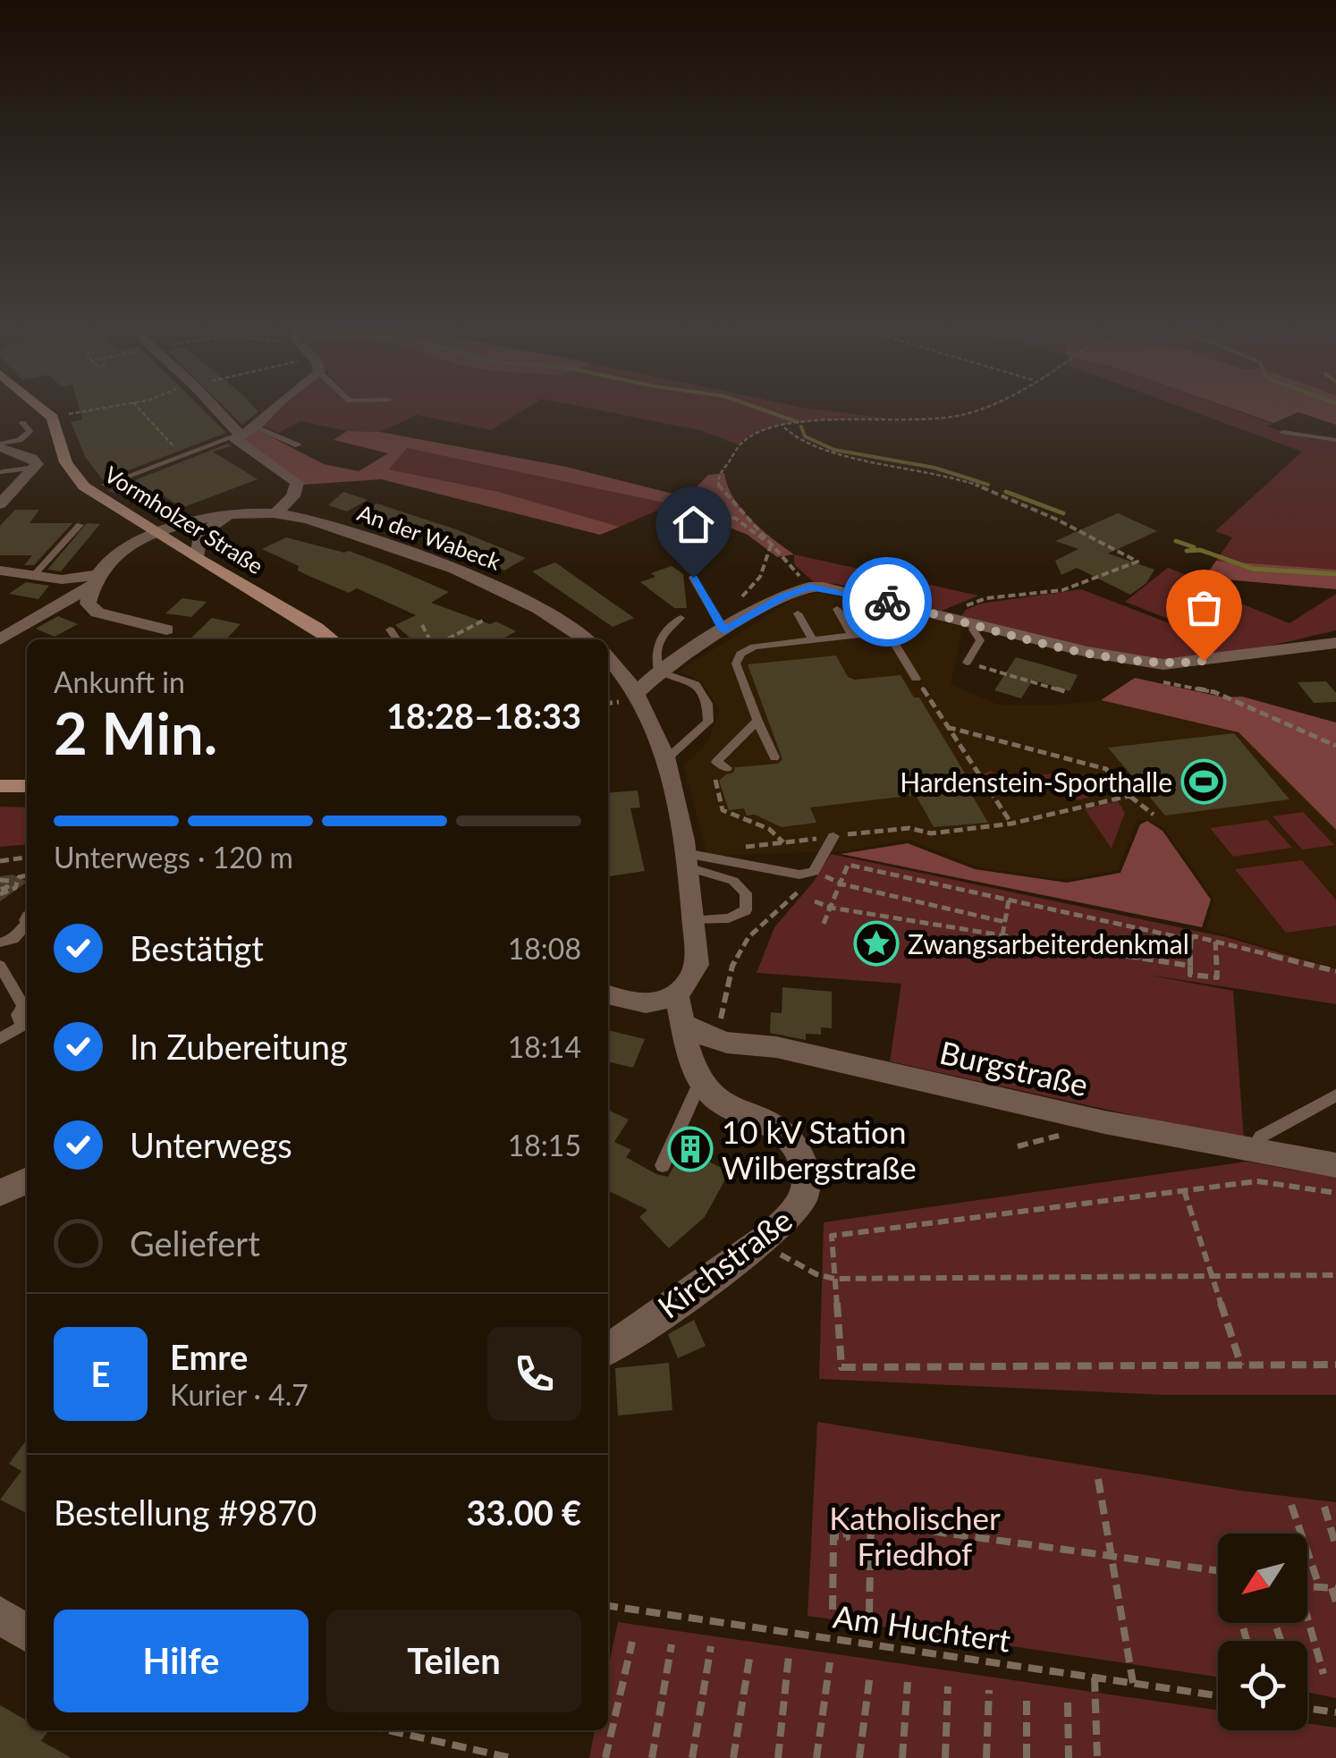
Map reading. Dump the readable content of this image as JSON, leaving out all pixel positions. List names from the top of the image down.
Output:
{
  "streets": {
    "main road": ["Vormholzer Straße"],
    "street": ["An der Wabeck", "Burgstraße", "Kirchstraße"],
    "path": ["Am Huchtert"]
  },
  "crossings": [
    ["Vormholzer Straße", "An der Wabeck"]
  ],
  "parks": ["Katholischer Friedhof"],
  "places": {
    "sports": ["Hardenstein-Sporthalle"],
    "place": ["Zwangsarbeiterdenkmal"],
    "building": ["10 kV Station Wilbergstraße"]
  },
  "north": "bottom left",
  "page": {
    "heading": ["2 Min.", "Ankunft in", "18:28–18:33"],
    "panel": [
      "Emre",
      "Kurier · 4.7",
      "Bestellung #9870",
      "33.00 €"
    ],
    "bar": "Unterwegs · 120 m",
    "list": [
      ["Bestätigt", "18:08"],
      ["In Zubereitung", "18:14"],
      ["Unterwegs", "18:15"],
      "Geliefert"
    ],
    "round": "E",
    "buttons": ["Hilfe", "Teilen"]
  }
}
